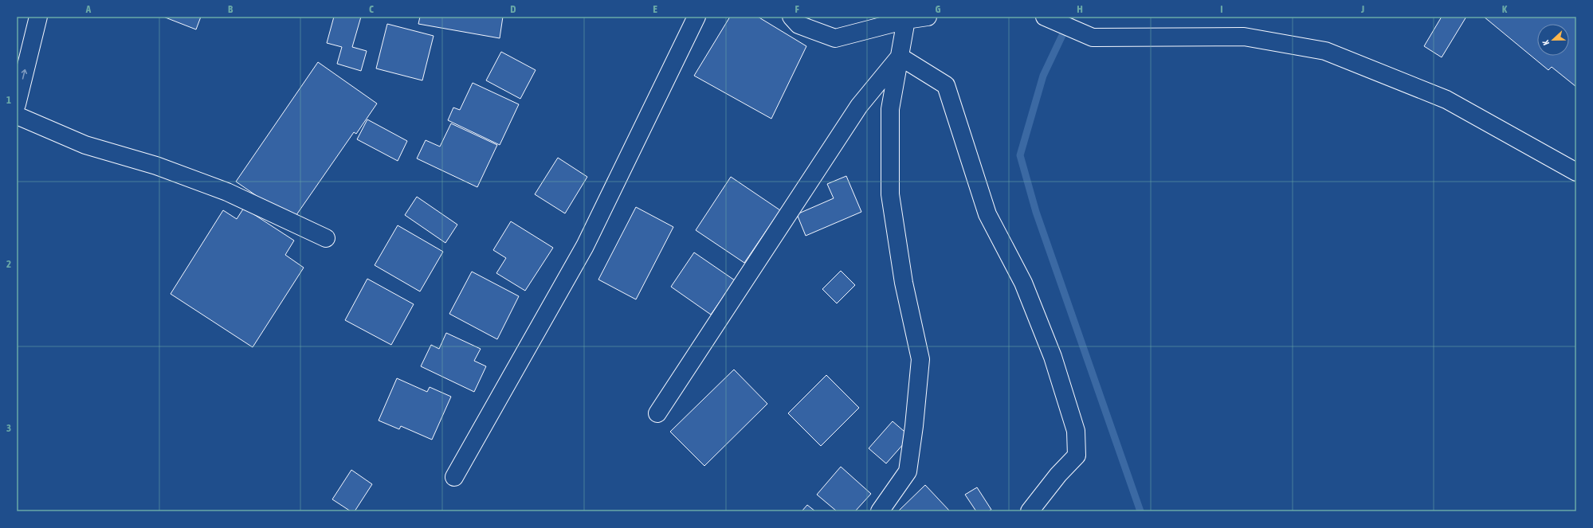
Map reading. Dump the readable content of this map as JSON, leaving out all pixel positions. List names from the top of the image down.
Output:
{
  "north": "left",
  "grid": {
    "columns": [
      "A",
      "B",
      "C",
      "D",
      "E",
      "F",
      "G",
      "H",
      "I",
      "J",
      "K"
    ],
    "rows": ["1", "2", "3"]
  }
}
